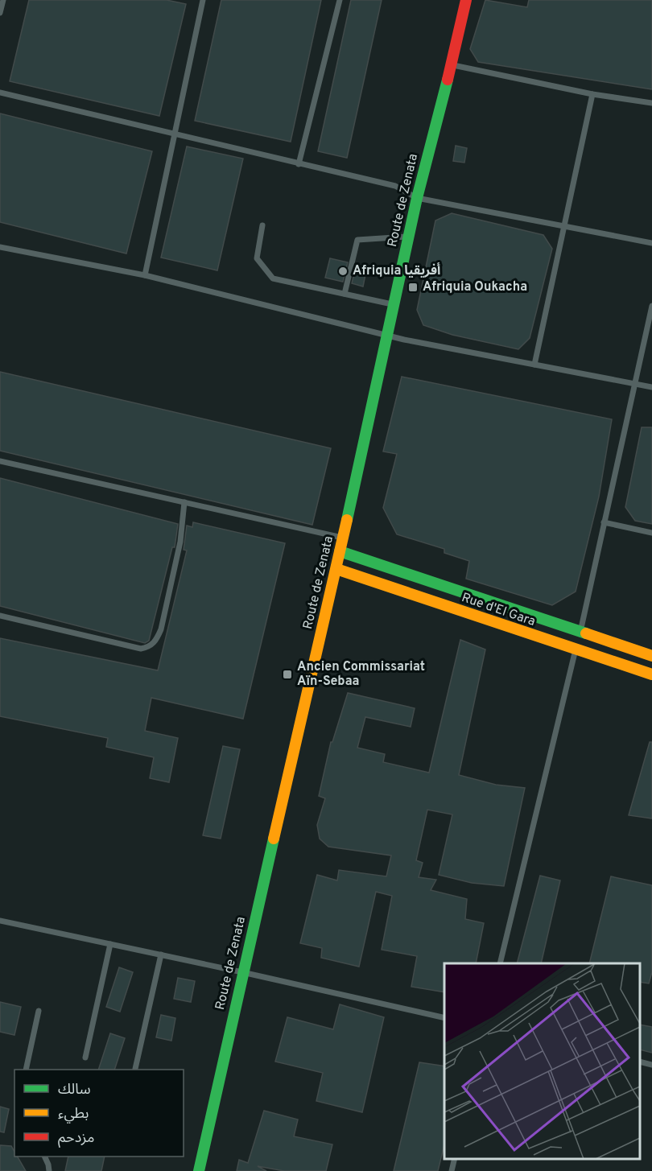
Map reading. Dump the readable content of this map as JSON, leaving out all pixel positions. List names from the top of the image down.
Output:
{
  "streets": {
    "main road": ["Route de Zenata", "Rue d'El Gara"]
  },
  "crossings": [
    ["Route de Zenata", "Rue d'El Gara"]
  ],
  "places": {
    "other": ["Afriquia أفريقيا"],
    "transit": ["Afriquia Oukacha", "Ancien Commissariat Aïn-Sebaa"]
  },
  "legend": ["سالك", "بطيء", "مزدحم"]
}
